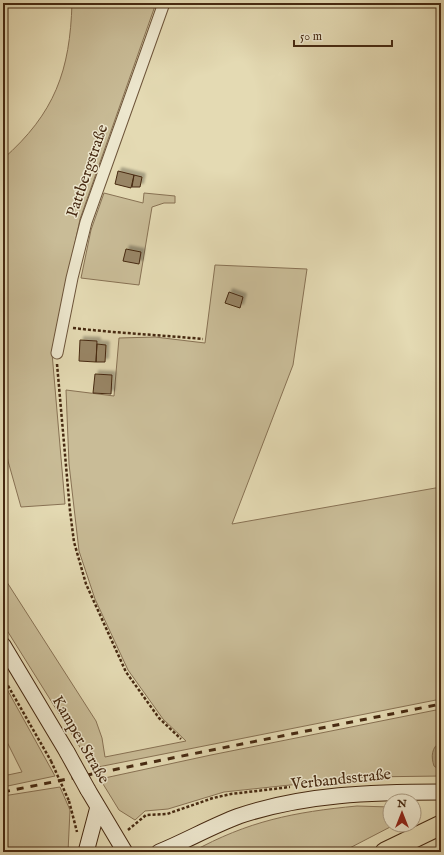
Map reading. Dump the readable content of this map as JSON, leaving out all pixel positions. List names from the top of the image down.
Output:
{
  "streets": {
    "main road": ["Kamper Straße", "Verbandsstraße"],
    "street": ["Pattbergstraße"]
  },
  "scale_bar": "50 m",
  "north": "top"
}
